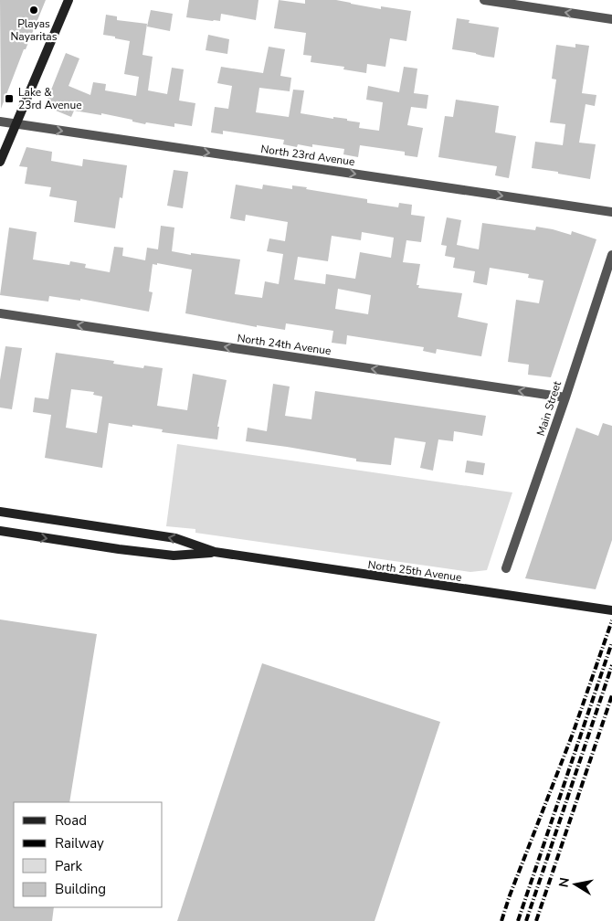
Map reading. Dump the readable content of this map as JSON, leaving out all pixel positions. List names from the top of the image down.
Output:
{
  "streets": {
    "main road": ["North 25th Avenue"],
    "street": ["North 23rd Avenue", "North 24th Avenue", "Main Street"]
  },
  "crossings": [
    ["North 24th Avenue", "Main Street"]
  ],
  "one_way": ["North 23rd Avenue", "North 24th Avenue"],
  "places": {
    "other": ["Playas Nayaritas"],
    "transit": ["Lake & 23rd Avenue"]
  },
  "legend": [
    "Road",
    "Railway",
    "Park",
    "Building"
  ],
  "north": "left"
}
